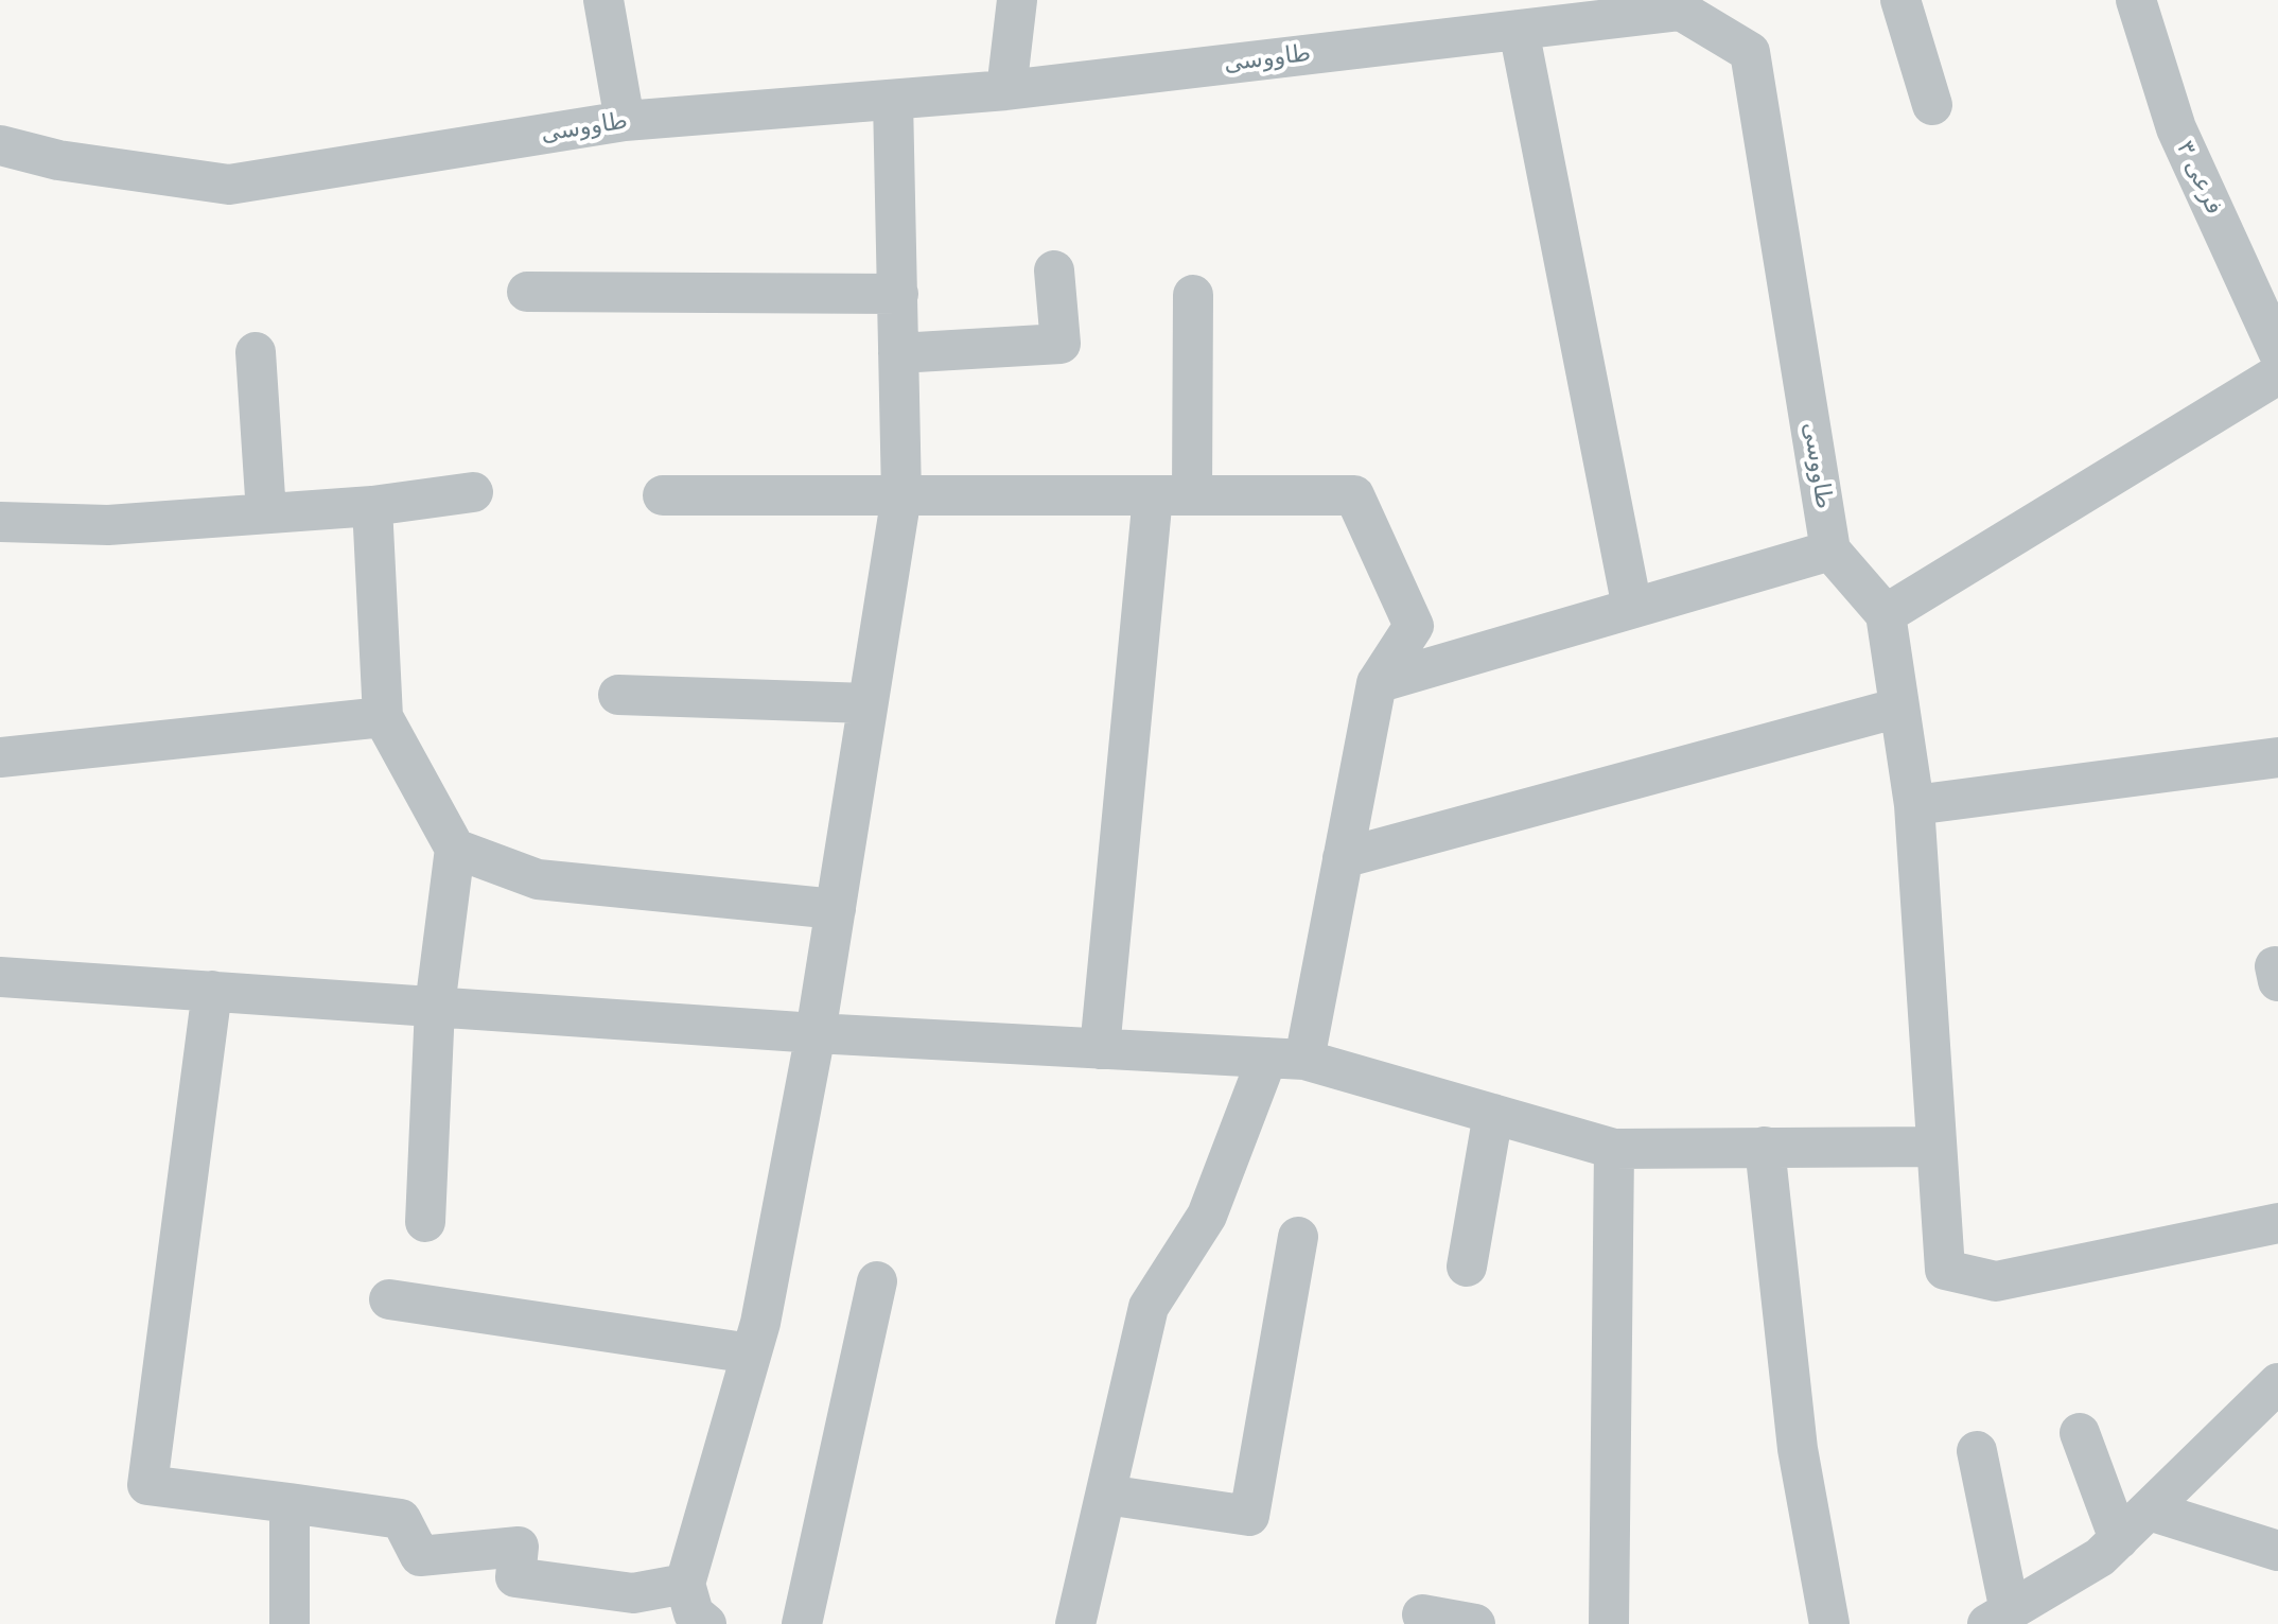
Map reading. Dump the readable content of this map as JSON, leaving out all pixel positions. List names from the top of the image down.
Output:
{
  "streets": {
    "street": ["طاووسی", "فرعی ۳"]
  }
}
